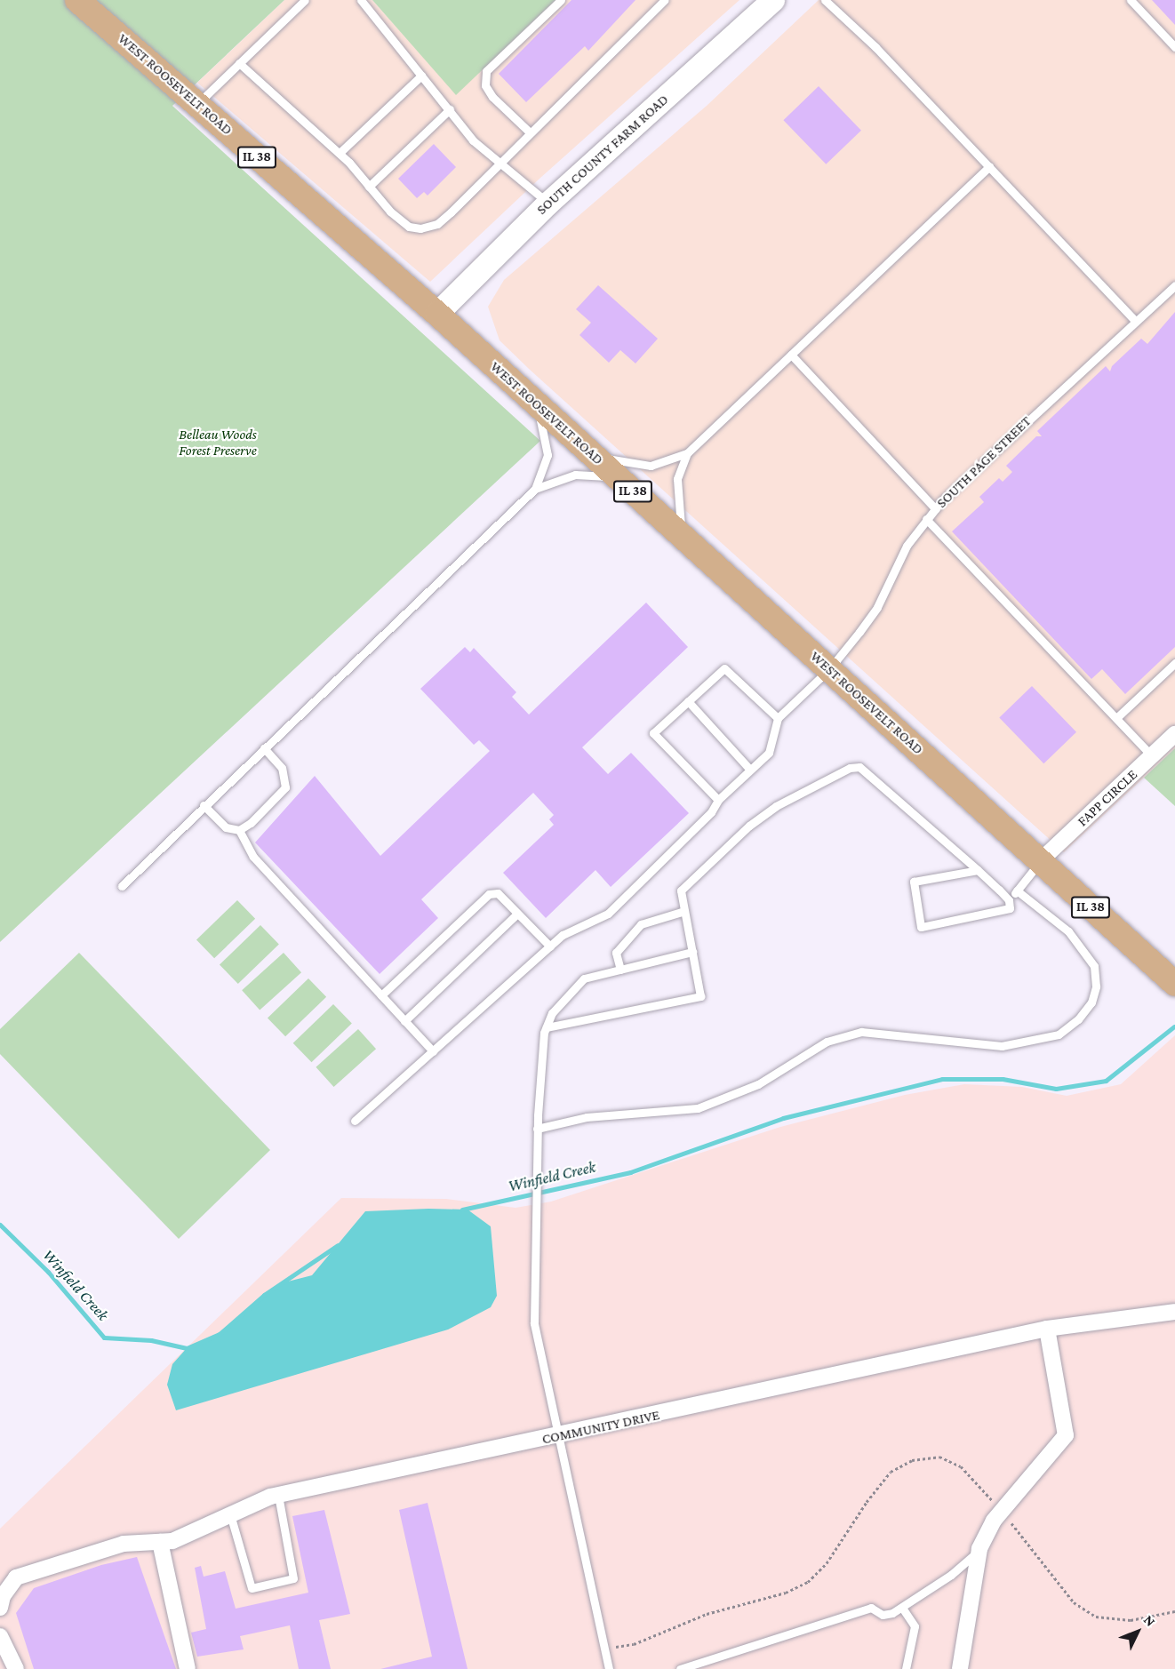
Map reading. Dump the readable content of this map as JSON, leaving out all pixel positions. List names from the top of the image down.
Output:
{
  "streets": {
    "main road": ["WEST ROOSEVELT ROAD", "SOUTH COUNTY FARM ROAD", "IL 38"],
    "street": ["FAPP CIRCLE", "COMMUNITY DRIVE"],
    "lane": ["SOUTH PAGE STREET"]
  },
  "crossings": [
    ["WEST ROOSEVELT ROAD", "SOUTH COUNTY FARM ROAD"],
    ["WEST ROOSEVELT ROAD", "SOUTH PAGE STREET"],
    ["WEST ROOSEVELT ROAD", "FAPP CIRCLE"]
  ],
  "water": ["Winfield Creek"],
  "parks": ["Belleau Woods Forest Preserve"],
  "north": "top right"
}
